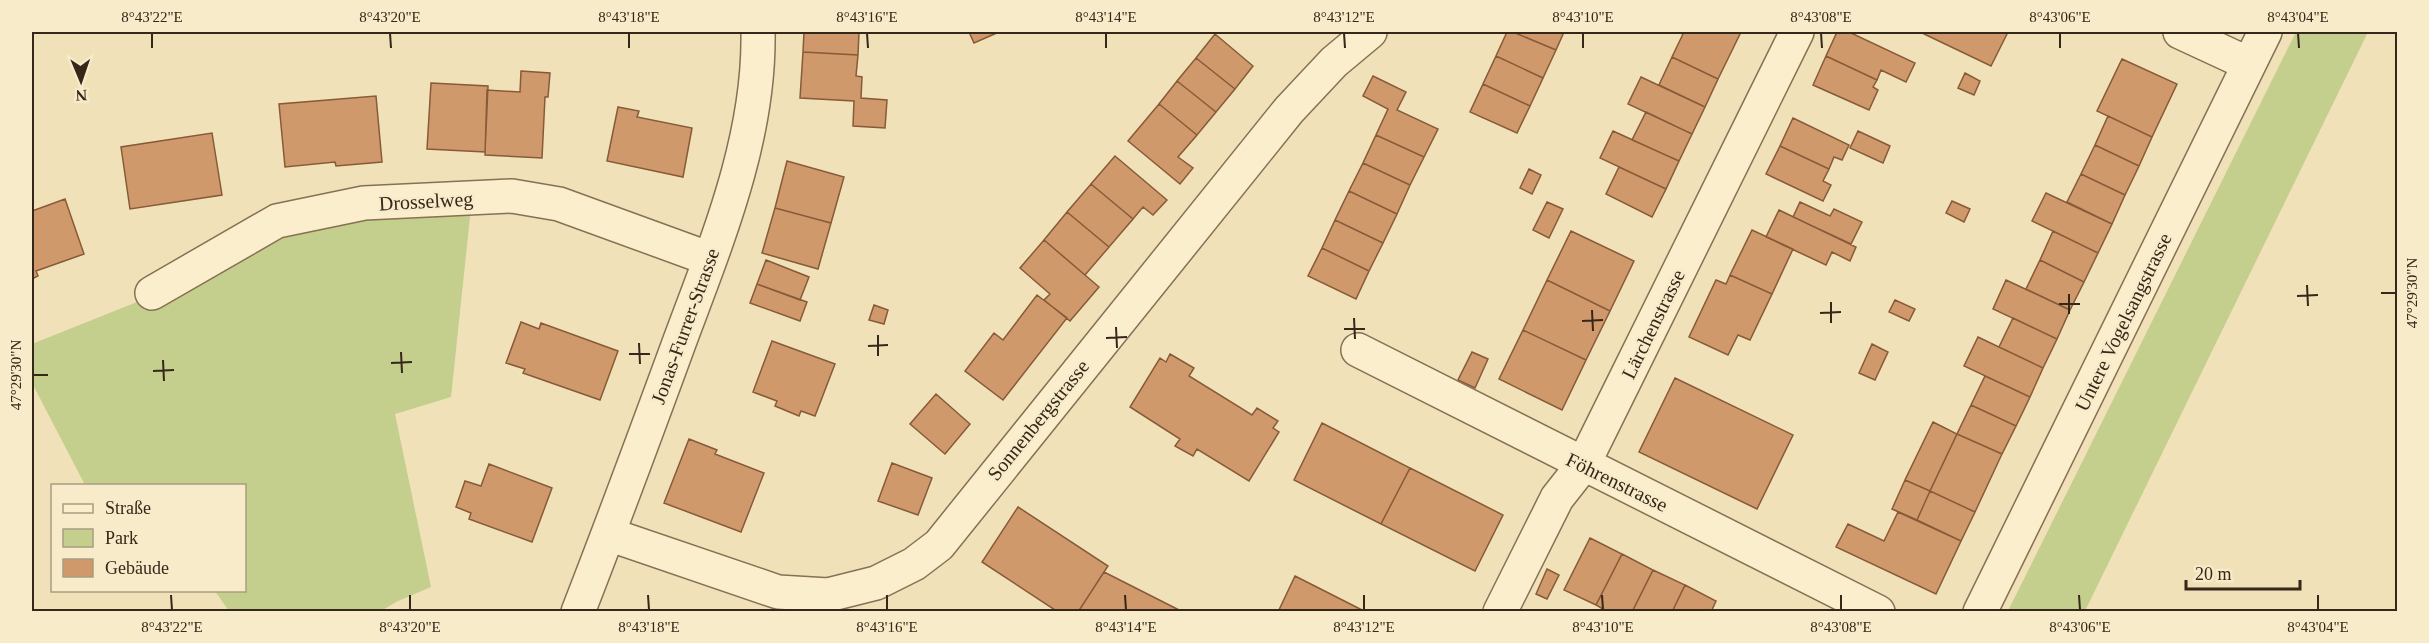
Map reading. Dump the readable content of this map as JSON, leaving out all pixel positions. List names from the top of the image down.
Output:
{
  "streets": {
    "street": [
      "Drosselweg",
      "Untere Vogelsangstrasse",
      "Lärchenstrasse",
      "Jonas-Furrer-Strasse",
      "Sonnenbergstrasse",
      "Föhrenstrasse"
    ]
  },
  "crossings": [
    ["Drosselweg", "Jonas-Furrer-Strasse"],
    ["Lärchenstrasse", "Föhrenstrasse"],
    ["Jonas-Furrer-Strasse", "Sonnenbergstrasse"]
  ],
  "legend": ["Straße", "Park", "Gebäude"],
  "scale_bar": "20 m",
  "north": "bottom",
  "coordinates": [
    "8°43'22\"E",
    "8°43'20\"E",
    "8°43'18\"E",
    "8°43'16\"E",
    "8°43'14\"E",
    "8°43'12\"E",
    "8°43'10\"E",
    "8°43'08\"E",
    "8°43'06\"E",
    "8°43'04\"E",
    "47°29'30\"N"
  ]
}
